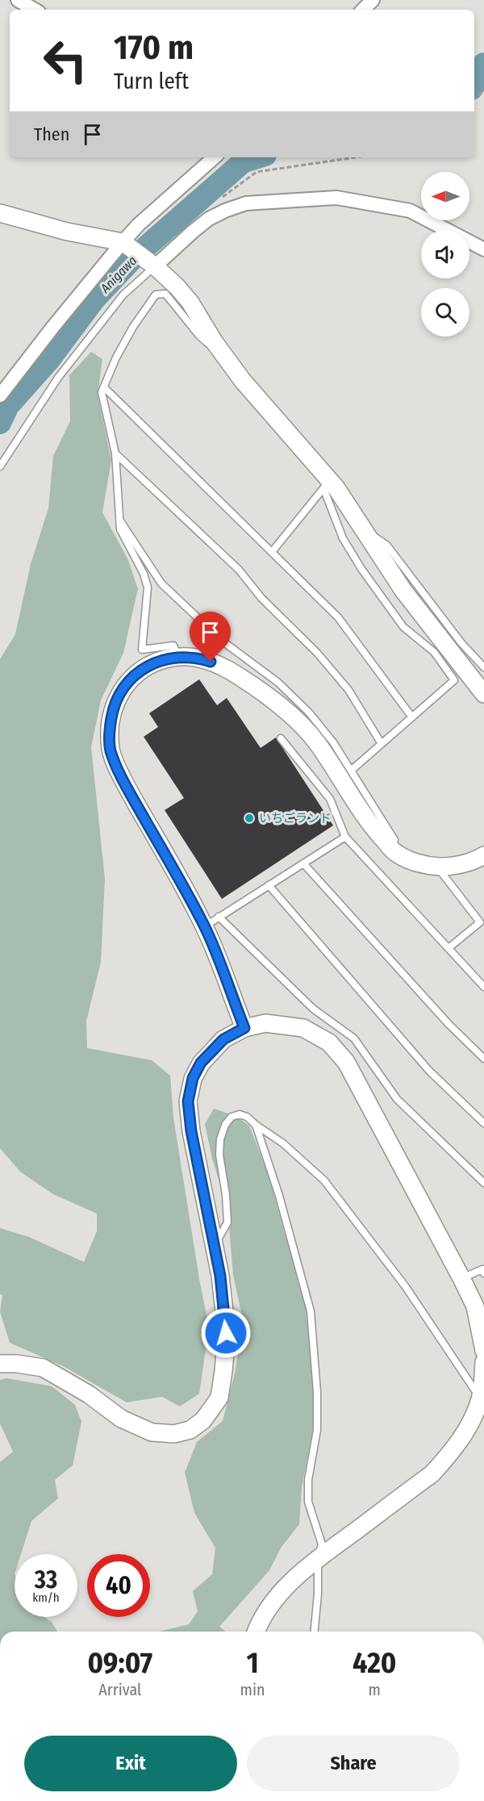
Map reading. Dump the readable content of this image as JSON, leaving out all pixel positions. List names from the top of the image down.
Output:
{
  "water": ["Anigawa"],
  "places": ["いちごランド"],
  "north": "left",
  "page": {
    "turn": ["170 m", "Turn left"],
    "then": "Then",
    "speed": "33 km/h",
    "limit": "40",
    "eta": [
      "09:07",
      "Arrival",
      "1",
      "min",
      "420",
      "m"
    ],
    "buttons": ["Exit", "Share"]
  }
}
